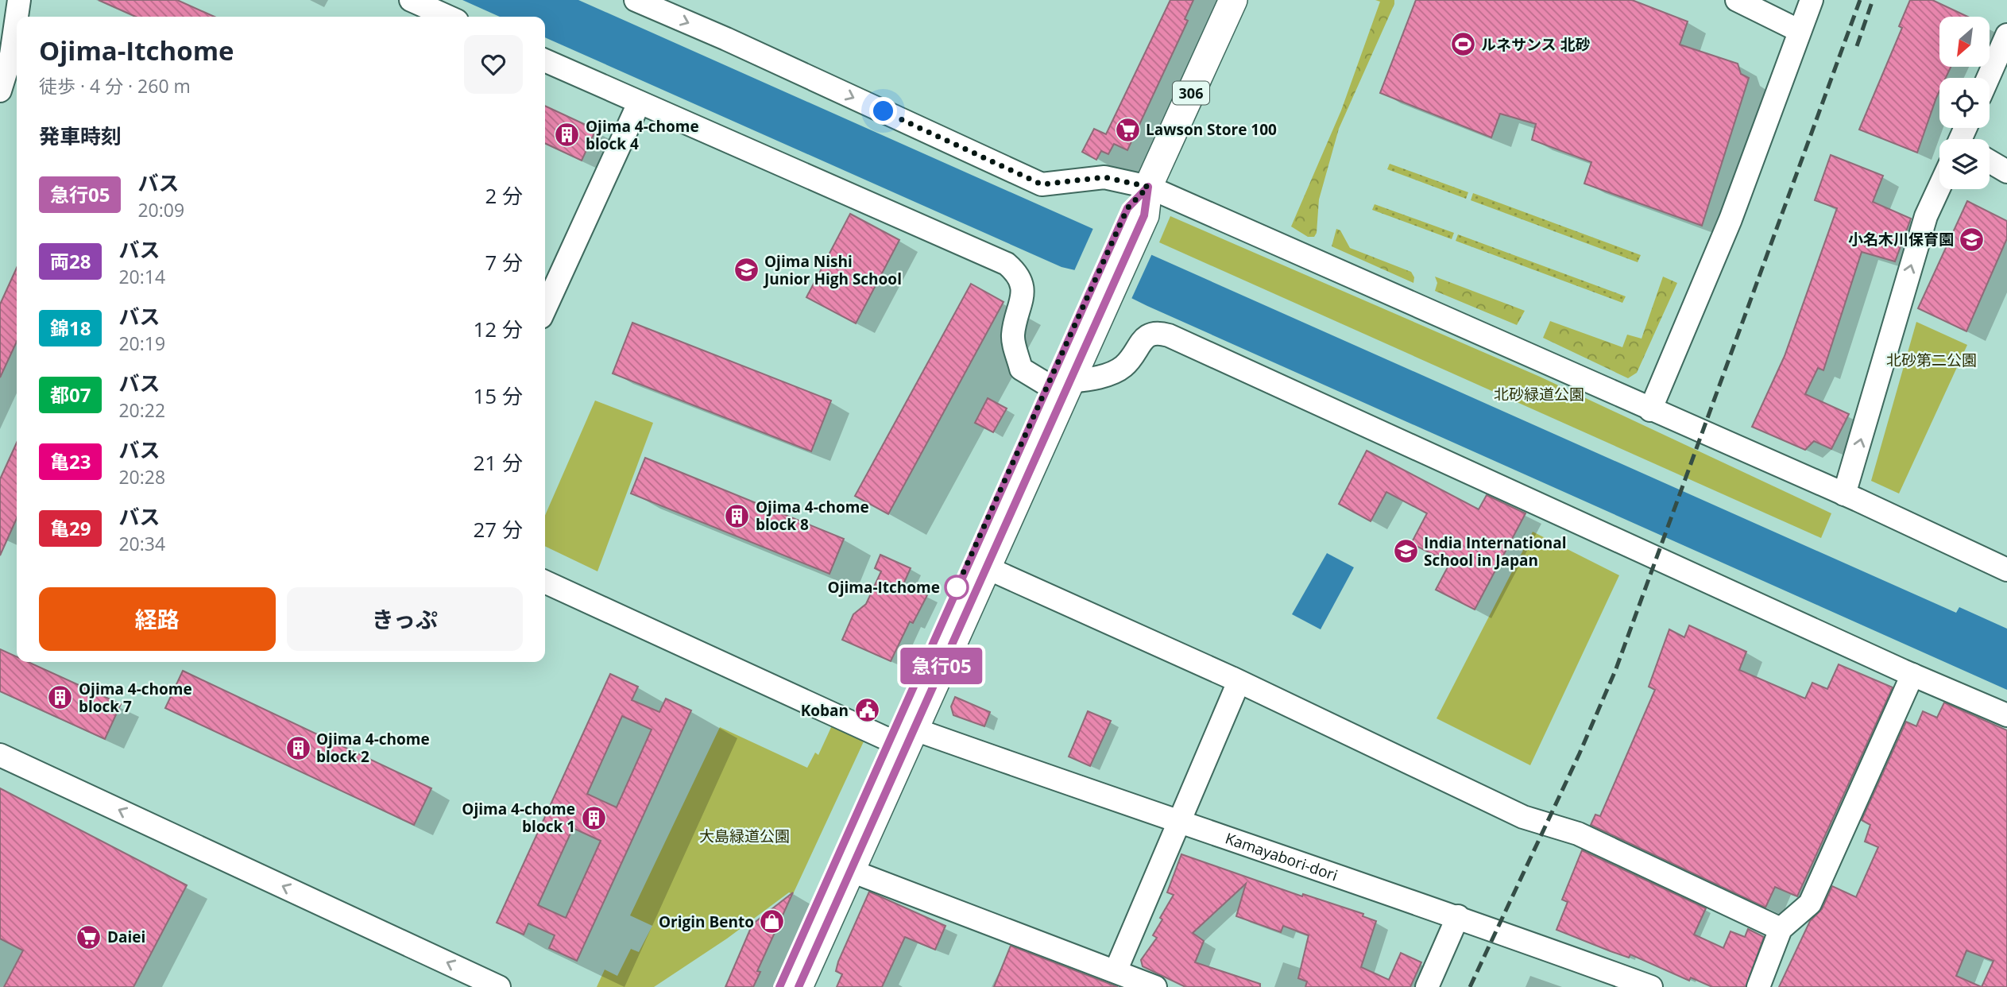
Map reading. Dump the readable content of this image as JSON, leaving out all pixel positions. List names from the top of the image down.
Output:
{
  "streets": {
    "main road": ["306"],
    "street": ["Kamayabori-dori"]
  },
  "crossings": [
    ["306", "Kamayabori-dori"]
  ],
  "parks": ["北砂第二公園", "北砂緑道公園", "大島緑道公園"],
  "places": {
    "sports": ["ルネサンス 北砂"],
    "supermarket": ["Lawson Store 100", "Daiei"],
    "building": [
      "Ojima 4-chome block 4",
      "Ojima 4-chome block 8",
      "Ojima 4-chome block 7",
      "Ojima 4-chome block 2",
      "Ojima 4-chome block 1"
    ],
    "school or university": ["小名木川保育園", "Ojima Nishi Junior High School", "India International School in Japan"],
    "other": ["Ojima-Itchome"],
    "public building": ["Koban"],
    "shop": ["Origin Bento"]
  },
  "lines": ["bus line 急行05"],
  "north": "bottom left",
  "page": {
    "on_map": "急行05",
    "heading": [
      ["Ojima-Itchome", "徒歩 · 4 分 · 260 m"],
      "発車時刻"
    ],
    "list": [
      {
        "mark": "急行05",
        "name": "バス",
        "note": "20:09",
        "value": "2 分"
      },
      {
        "mark": "両28",
        "name": "バス",
        "note": "20:14",
        "value": "7 分"
      },
      {
        "mark": "錦18",
        "name": "バス",
        "note": "20:19",
        "value": "12 分"
      },
      {
        "mark": "都07",
        "name": "バス",
        "note": "20:22",
        "value": "15 分"
      },
      {
        "mark": "亀23",
        "name": "バス",
        "note": "20:28",
        "value": "21 分"
      },
      {
        "mark": "亀29",
        "name": "バス",
        "note": "20:34",
        "value": "27 分"
      }
    ],
    "buttons": ["経路", "きっぷ"]
  }
}
